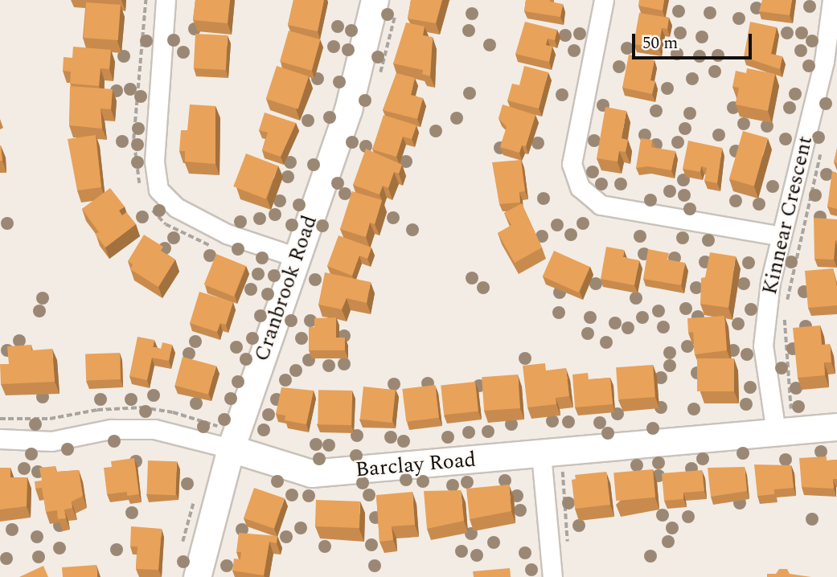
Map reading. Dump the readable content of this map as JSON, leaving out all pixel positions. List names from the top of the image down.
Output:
{
  "streets": {
    "street": ["Kinnear Crescent", "Cranbrook Road", "Barclay Road"]
  },
  "crossings": [
    ["Kinnear Crescent", "Barclay Road"],
    ["Cranbrook Road", "Barclay Road"]
  ],
  "scale_bar": "50 m"
}
